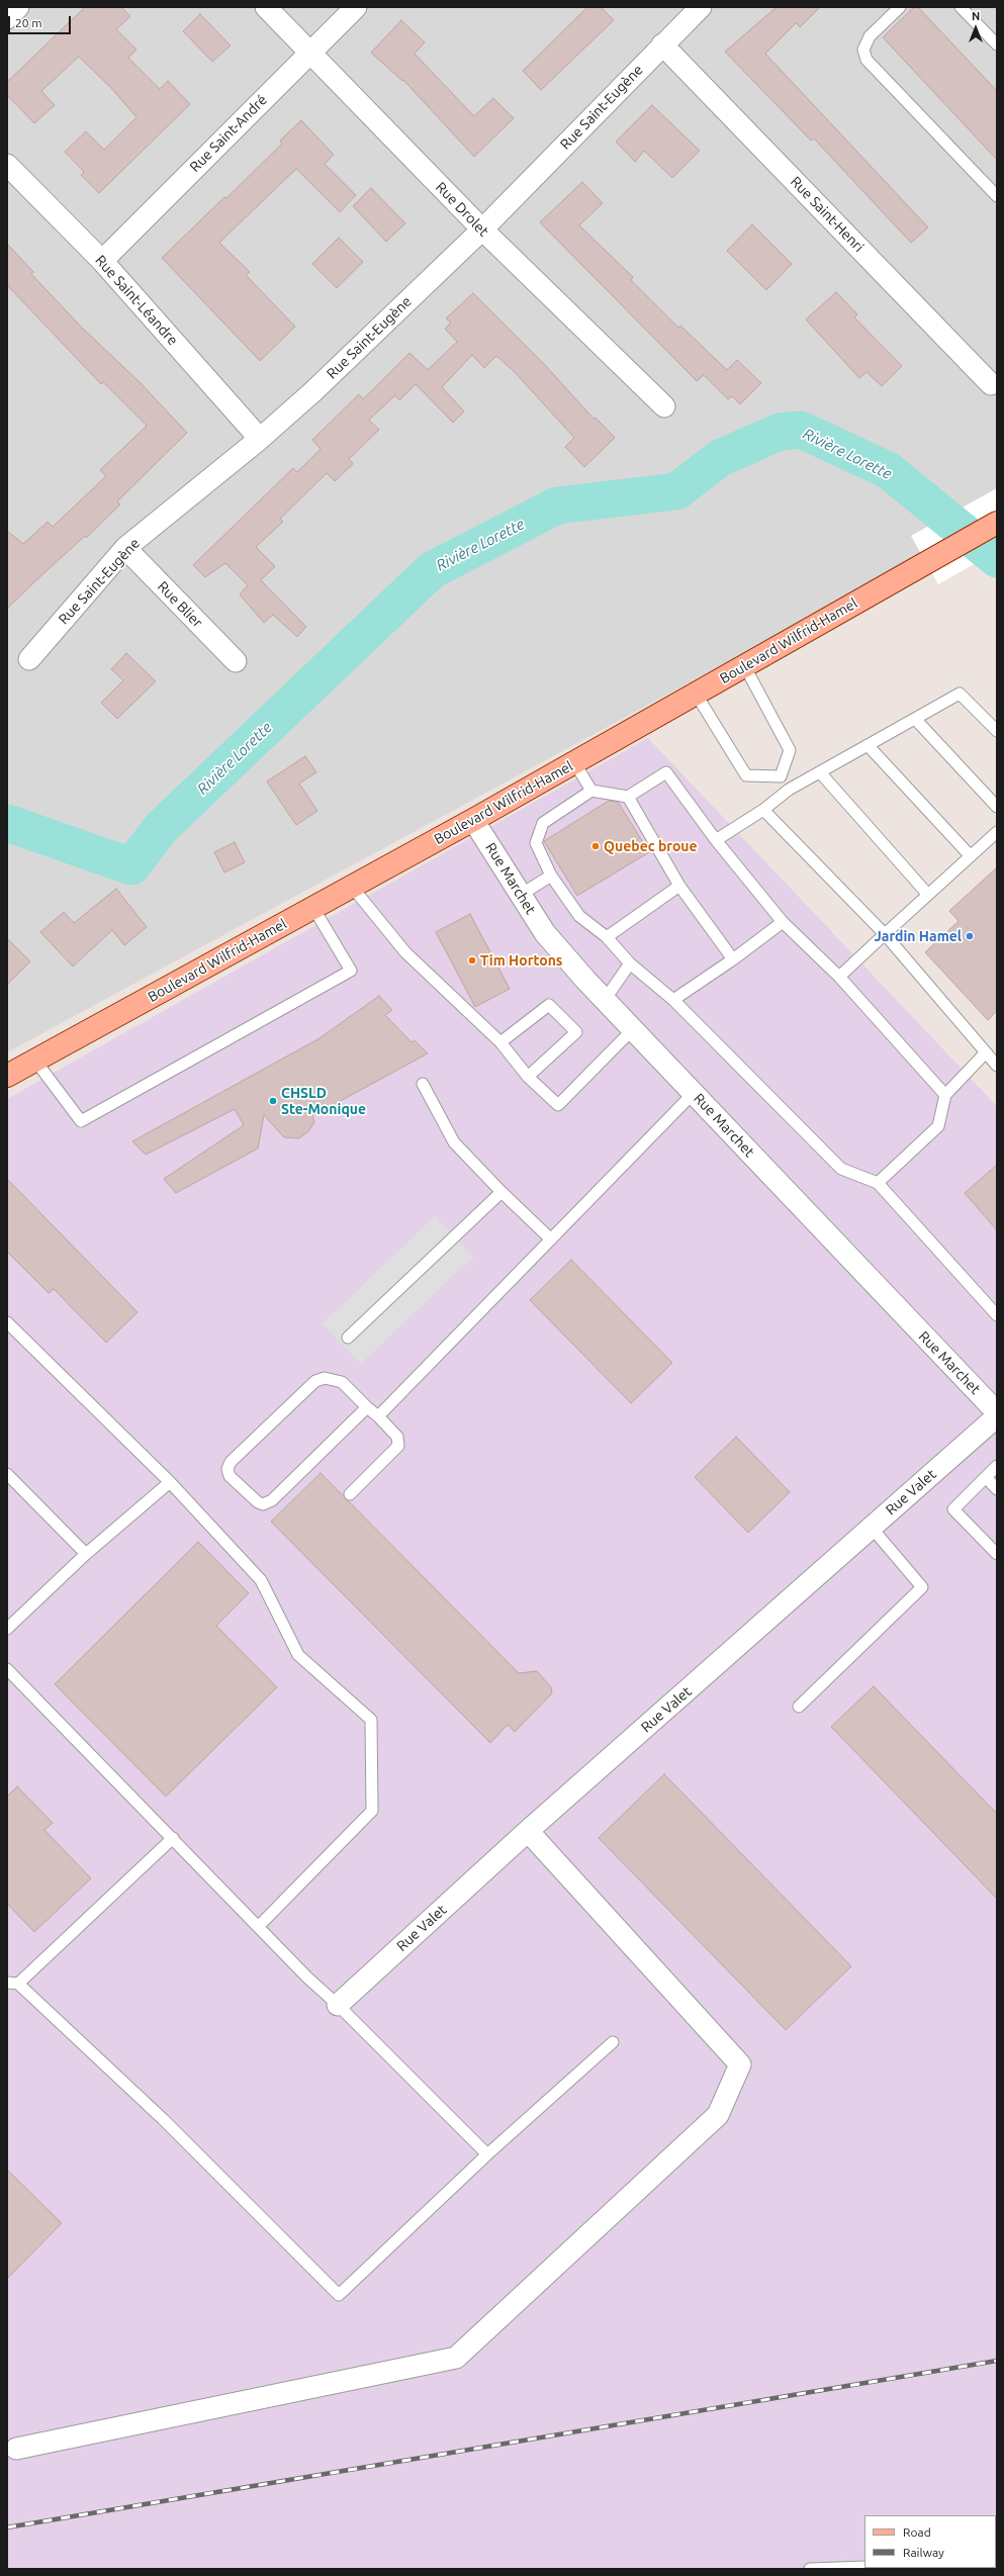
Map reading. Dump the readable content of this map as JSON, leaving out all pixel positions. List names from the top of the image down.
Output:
{
  "streets": {
    "main road": ["Boulevard Wilfrid-Hamel"],
    "street": [
      "Rue Saint-Eugène",
      "Rue Saint-André",
      "Rue Drolet",
      "Rue Saint-Henri",
      "Rue Saint-Léandre",
      "Rue Blier",
      "Rue Marchet",
      "Rue Valet"
    ]
  },
  "crossings": [
    ["Rue Saint-Eugène", "Rue Drolet"],
    ["Rue Saint-Eugène", "Rue Saint-Henri"],
    ["Rue Saint-Eugène", "Rue Saint-Léandre"],
    ["Rue Saint-Eugène", "Rue Blier"],
    ["Rue Saint-André", "Rue Drolet"],
    ["Rue Saint-André", "Rue Saint-Léandre"],
    ["Boulevard Wilfrid-Hamel", "Rue Marchet"]
  ],
  "water": ["Rivière Lorette"],
  "places": [
    "Quebec broue",
    "Jardin Hamel",
    "Tim Hortons",
    "CHSLD Ste-Monique"
  ],
  "legend": ["Road", "Railway"],
  "scale_bar": "20 m",
  "north": "top"
}
